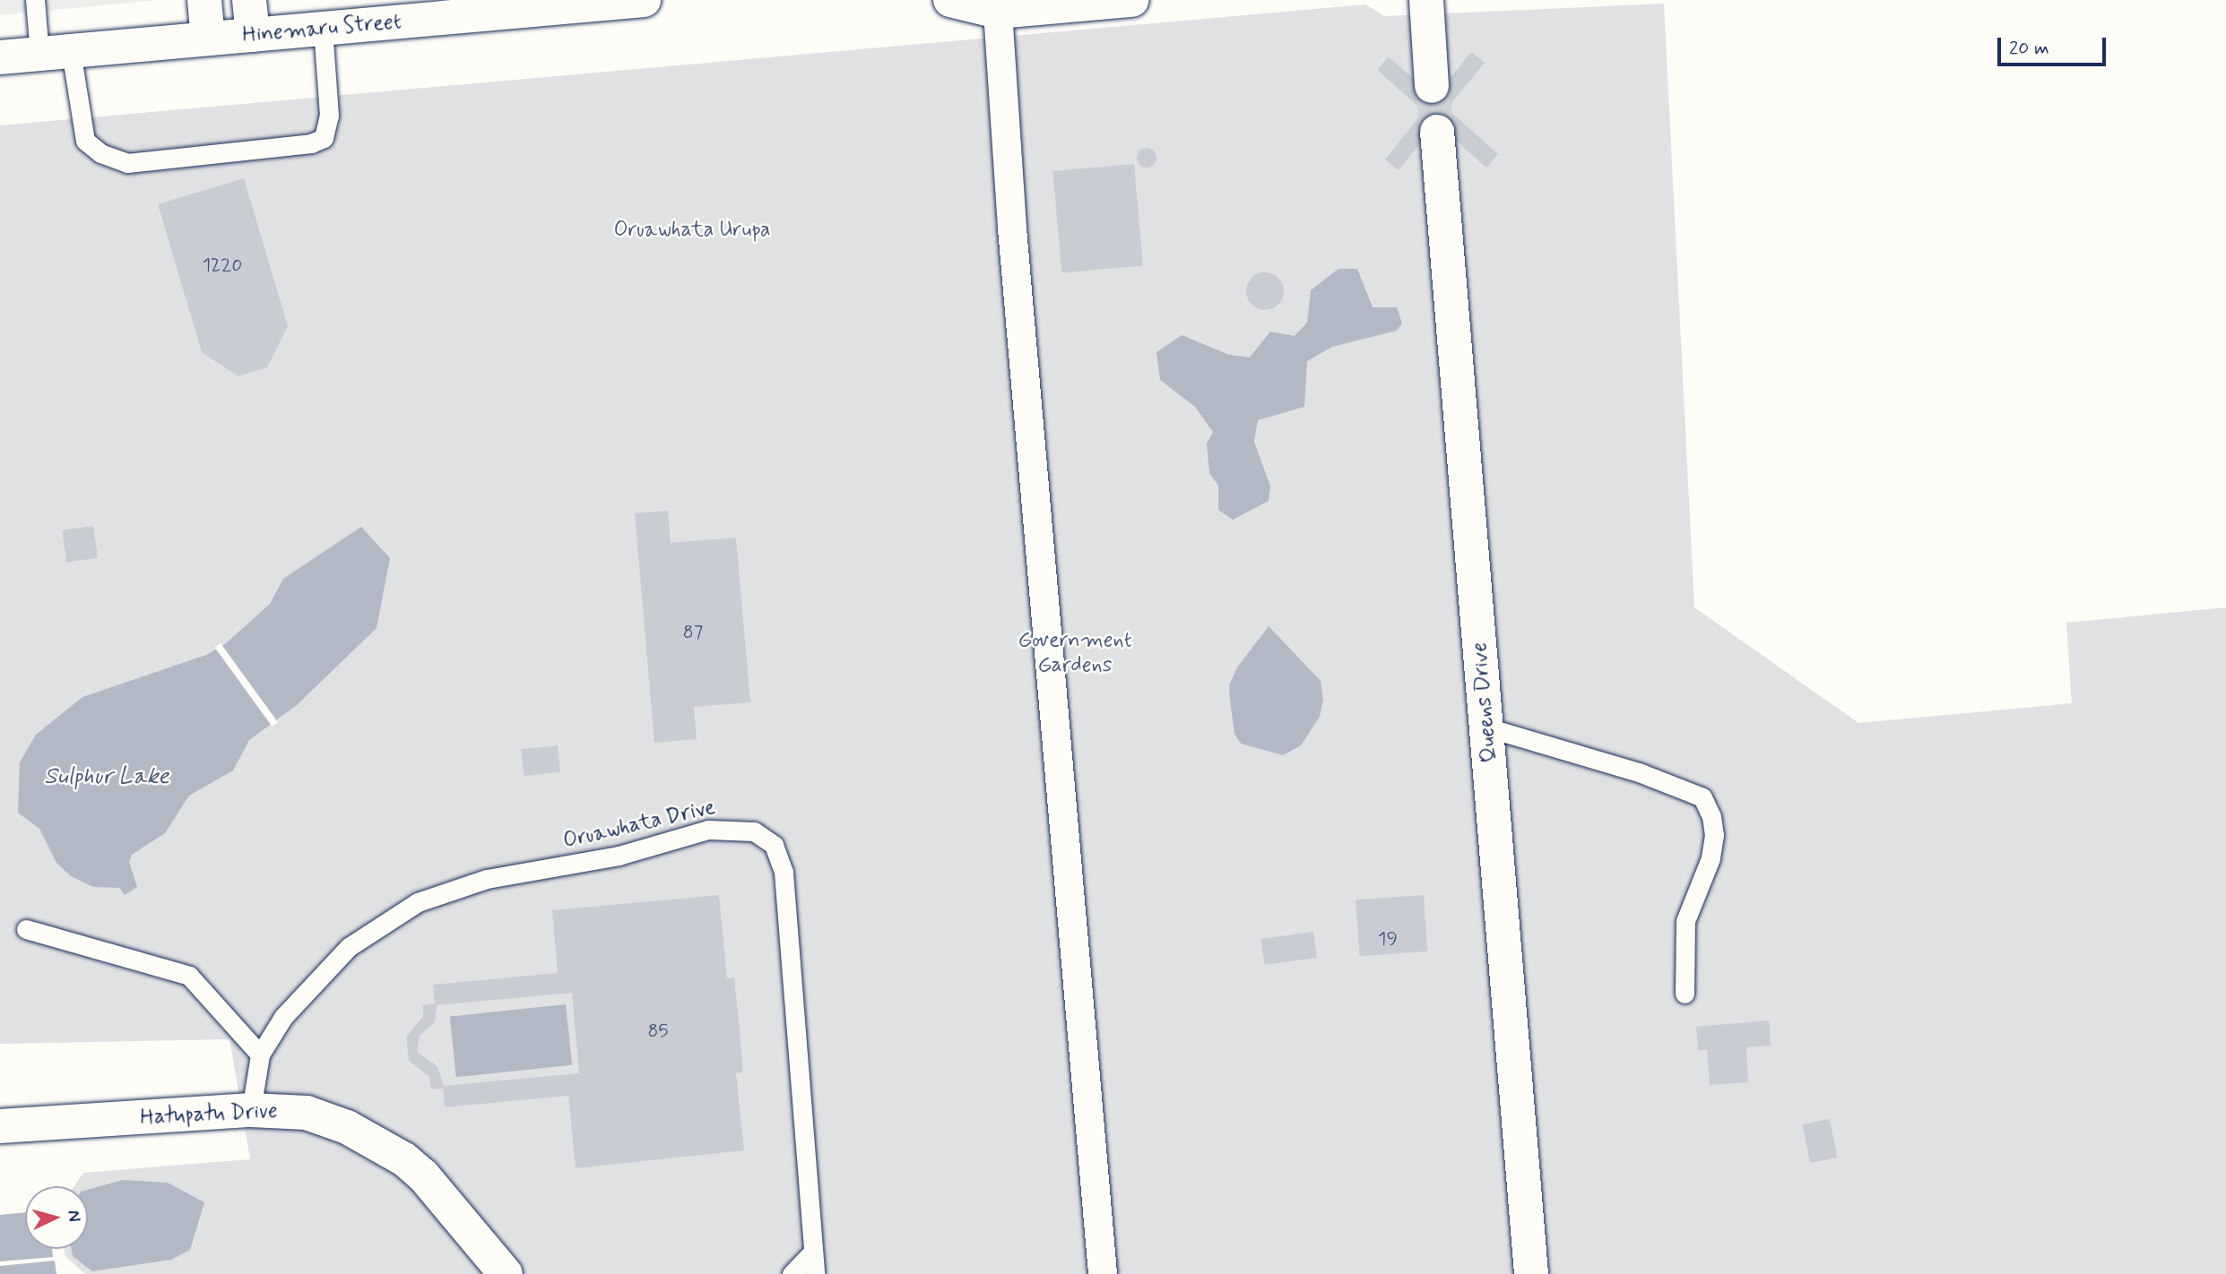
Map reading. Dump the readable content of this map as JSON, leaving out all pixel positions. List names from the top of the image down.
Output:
{
  "streets": {
    "street": ["Hinemaru Street", "Queens Drive", "Hatupatu Drive"],
    "lane": ["Oruawhata Drive"]
  },
  "water": ["Sulphur Lake"],
  "parks": ["Oruawhata Urupa", "Government Gardens"],
  "house_numbers": [
    "1220",
    "87",
    "19",
    "85"
  ],
  "scale_bar": "20 m",
  "north": "right"
}
